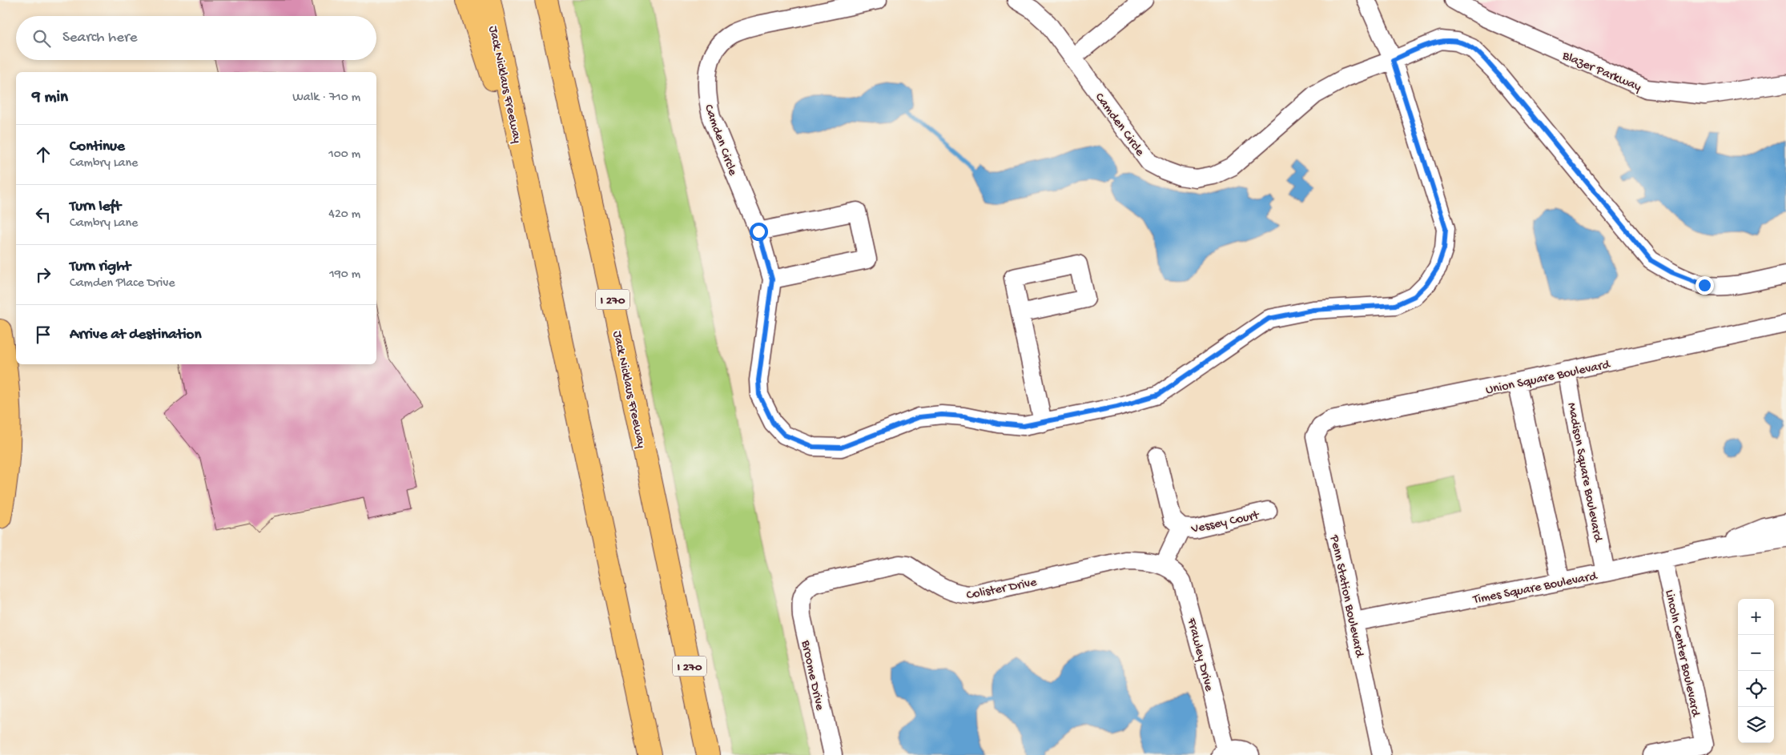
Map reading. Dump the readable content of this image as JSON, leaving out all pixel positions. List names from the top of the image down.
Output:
{
  "streets": {
    "main road": ["Jack Nicklaus Freeway", "I 270"],
    "street": [
      "Blazer Parkway",
      "Camden Circle",
      "Union Square Boulevard",
      "Madison Square Boulevard",
      "Vessey Court",
      "Times Square Boulevard",
      "Colister Drive",
      "Penn Station Boulevard",
      "Lincoln Center Boulevard",
      "Frawley Drive",
      "Broome Drive"
    ]
  },
  "crossings": [
    ["Union Square Boulevard", "Madison Square Boulevard"],
    ["Union Square Boulevard", "Penn Station Boulevard"],
    ["Madison Square Boulevard", "Times Square Boulevard"],
    ["Vessey Court", "Colister Drive"],
    ["Vessey Court", "Frawley Drive"],
    ["Times Square Boulevard", "Penn Station Boulevard"],
    ["Times Square Boulevard", "Lincoln Center Boulevard"],
    ["Colister Drive", "Frawley Drive"],
    ["Colister Drive", "Broome Drive"]
  ],
  "page": {
    "search": "Search here",
    "heading": ["9 min", "Walk · 710 m"],
    "list": [
      ["Continue", "Cambry Lane", "100 m"],
      ["Turn left", "Cambry Lane", "420 m"],
      ["Turn right", "Camden Place Drive", "190 m"],
      "Arrive at destination"
    ],
    "map_buttons": ["+", "−"]
  }
}
